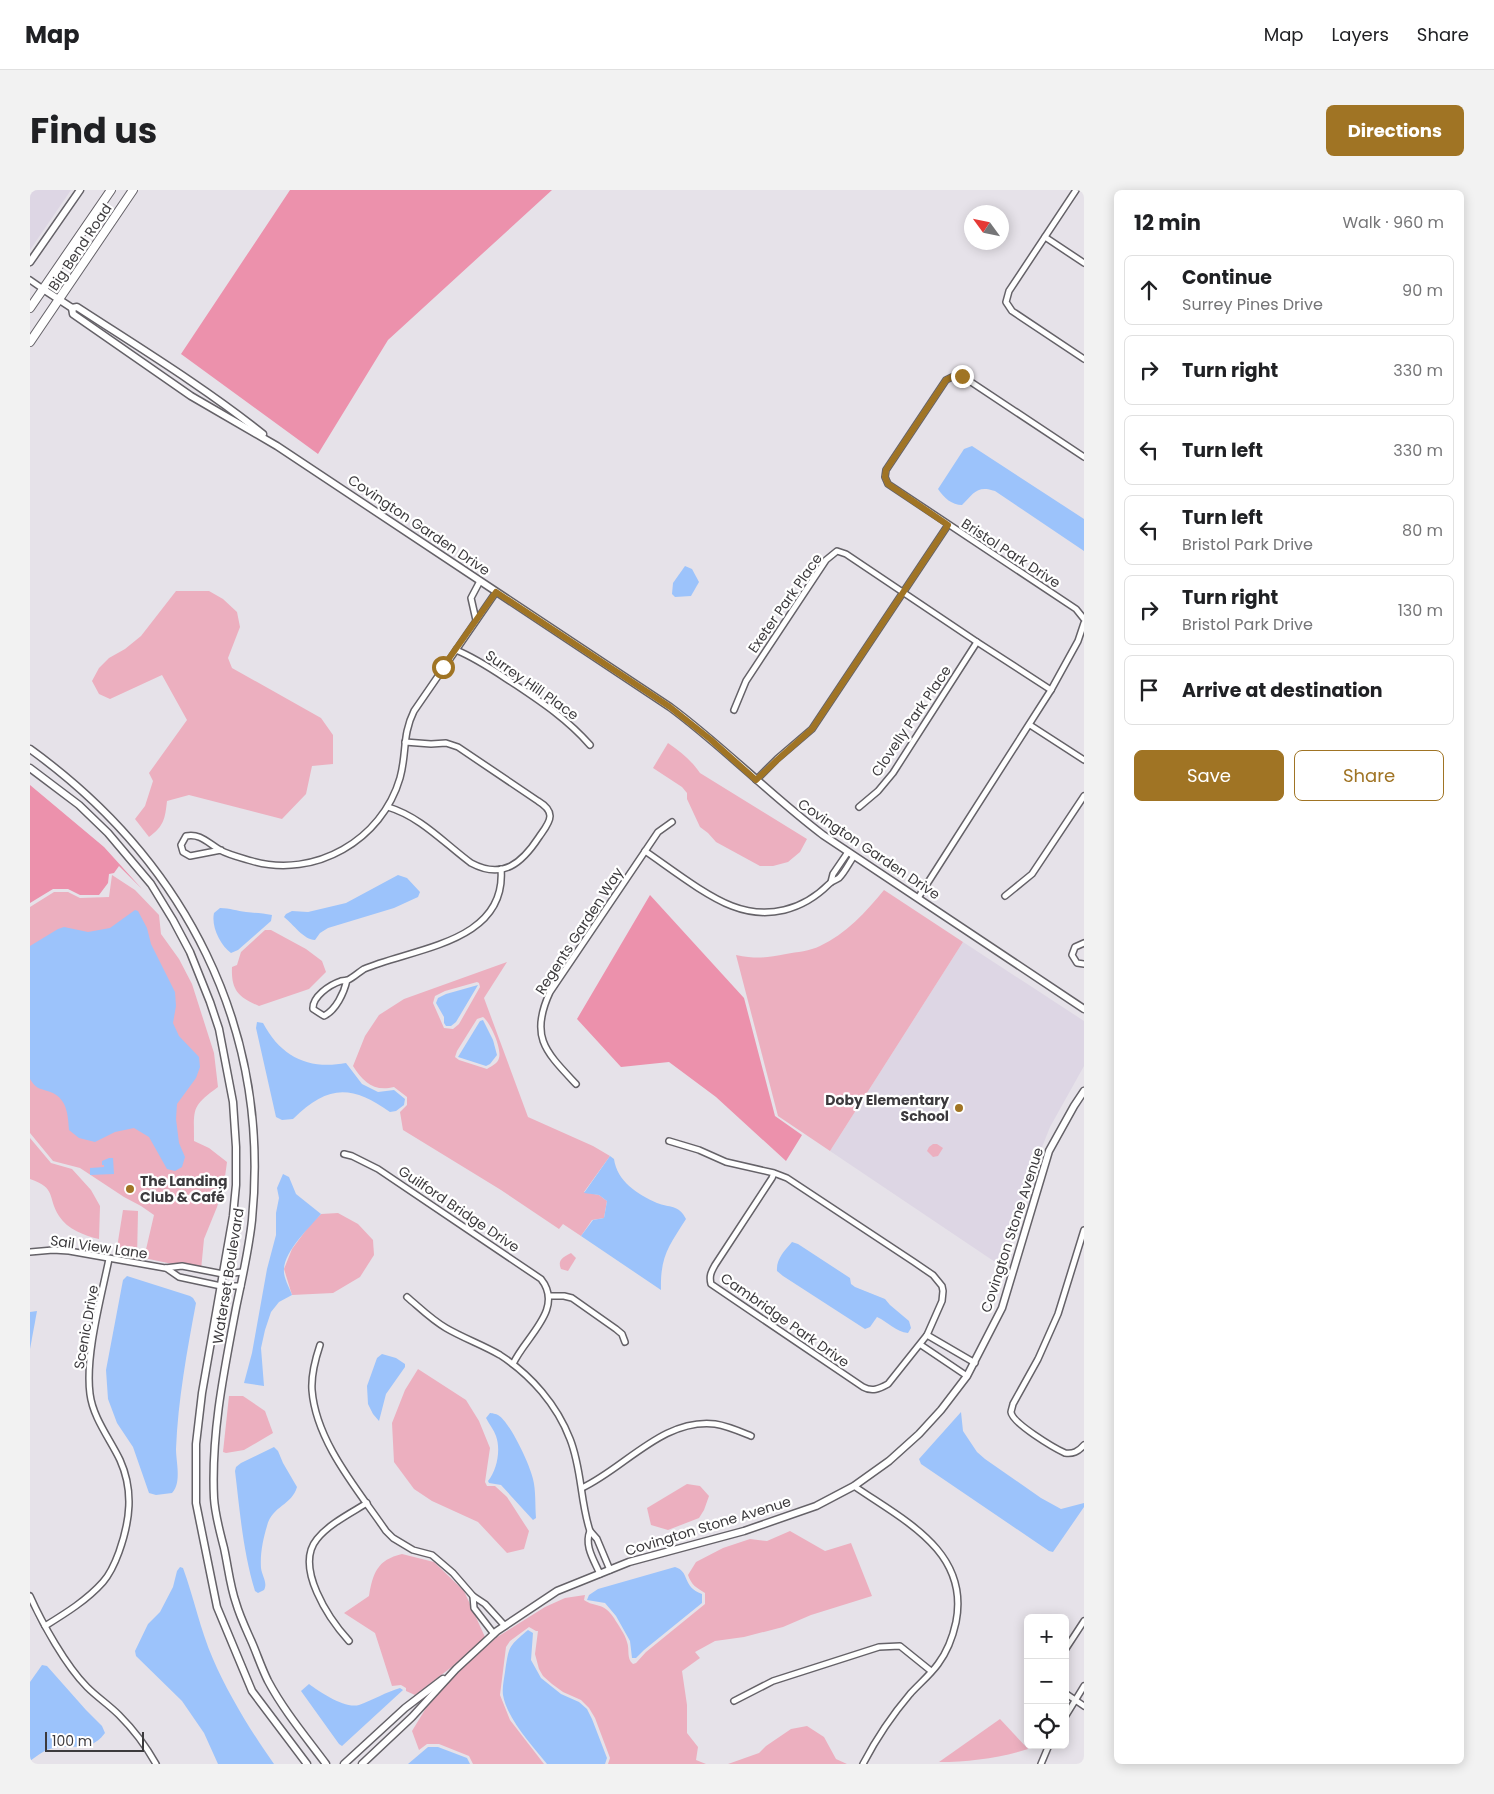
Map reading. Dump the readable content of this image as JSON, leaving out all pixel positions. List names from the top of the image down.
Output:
{
  "streets": {
    "main road": ["Big Bend Road"],
    "street": [
      "Covington Garden Drive",
      "Bristol Park Drive",
      "Exeter Park Place",
      "Surrey Hill Place",
      "Clovelly Park Place",
      "Regents Garden Way",
      "Guilford Bridge Drive",
      "Covington Stone Avenue",
      "Sail View Lane",
      "Waterset Boulevard",
      "Cambridge Park Drive",
      "Scenic Drive"
    ]
  },
  "crossings": [
    ["Big Bend Road", "Covington Garden Drive"],
    ["Covington Garden Drive", "Bristol Park Drive"],
    ["Bristol Park Drive", "Exeter Park Place"],
    ["Exeter Park Place", "Clovelly Park Place"],
    ["Sail View Lane", "Waterset Boulevard"],
    ["Sail View Lane", "Scenic Drive"]
  ],
  "places": ["Doby Elementary School", "The Landing Club & Café"],
  "scale_bar": "100 m",
  "north": "top left",
  "page": {
    "header": "Map",
    "nav": ["Map", "Layers", "Share"],
    "title": "Find us",
    "buttons": [
      "Directions",
      ["Save", "Share"]
    ],
    "heading": ["12 min", "Walk · 960 m"],
    "list": [
      ["Continue", "Surrey Pines Drive", "90 m"],
      ["Turn right", "330 m"],
      ["Turn left", "330 m"],
      ["Turn left", "Bristol Park Drive", "80 m"],
      ["Turn right", "Bristol Park Drive", "130 m"],
      "Arrive at destination"
    ],
    "map_buttons": ["+", "−"],
    "scale": "100 m"
  }
}
